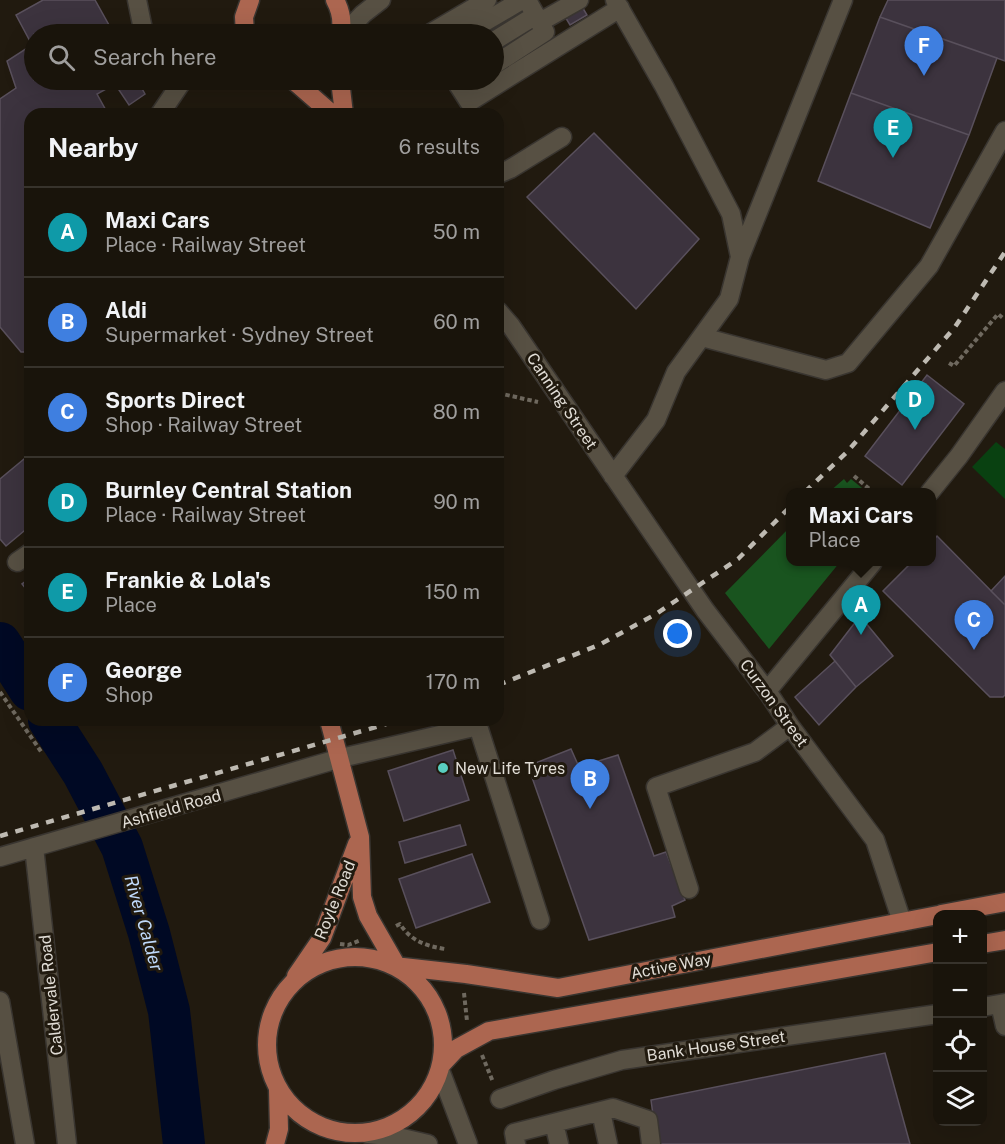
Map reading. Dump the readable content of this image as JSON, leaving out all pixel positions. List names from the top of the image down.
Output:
{
  "streets": {
    "main road": ["Royle Road", "Active Way"],
    "street": [
      "Canning Street",
      "Curzon Street",
      "Ashfield Road",
      "Caldervale Road",
      "Bank House Street"
    ]
  },
  "crossings": [
    ["Canning Street", "Curzon Street"],
    ["Curzon Street", "Active Way"],
    ["Ashfield Road", "Royle Road"],
    ["Ashfield Road", "Caldervale Road"],
    ["Royle Road", "Active Way"]
  ],
  "water": ["River Calder"],
  "places": ["New Life Tyres"],
  "page": {
    "search": "Search here",
    "pins": [
      "F",
      "E",
      "D",
      "A",
      "C",
      "B"
    ],
    "heading": ["Nearby", "6 results"],
    "list": [
      {
        "mark": "A",
        "name": "Maxi Cars",
        "note": "Place · Railway Street",
        "value": "50 m"
      },
      {
        "mark": "B",
        "name": "Aldi",
        "note": "Supermarket · Sydney Street",
        "value": "60 m"
      },
      {
        "mark": "C",
        "name": "Sports Direct",
        "note": "Shop · Railway Street",
        "value": "80 m"
      },
      {
        "mark": "D",
        "name": "Burnley Central Station",
        "note": "Place · Railway Street",
        "value": "90 m"
      },
      {
        "mark": "E",
        "name": "Frankie & Lola's",
        "note": "Place",
        "value": "150 m"
      },
      {
        "mark": "F",
        "name": "George",
        "note": "Shop",
        "value": "170 m"
      }
    ],
    "popup": ["Maxi Cars", "Place"],
    "map_buttons": ["+", "−"]
  }
}
